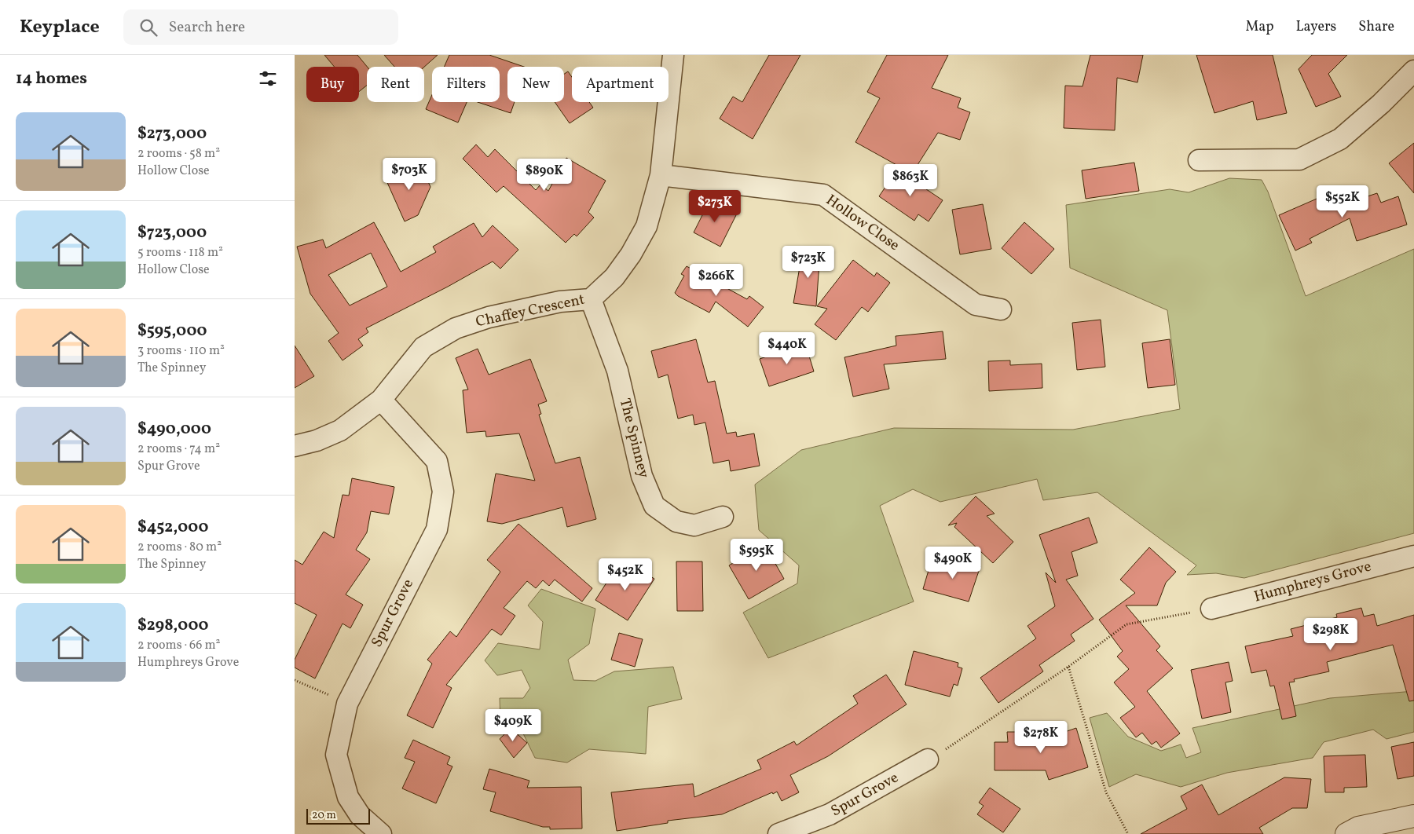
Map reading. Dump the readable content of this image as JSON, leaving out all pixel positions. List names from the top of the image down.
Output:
{
  "streets": {
    "street": [
      "Hollow Close",
      "Chaffey Crescent",
      "The Spinney",
      "Humphreys Grove",
      "Spur Grove"
    ]
  },
  "crossings": [
    ["Hollow Close", "Chaffey Crescent"],
    ["Chaffey Crescent", "The Spinney"],
    ["Chaffey Crescent", "Spur Grove"]
  ],
  "scale_bar": "20 m",
  "page": {
    "header": "Keyplace",
    "search": "Search here",
    "nav": ["Map", "Layers", "Share"],
    "heading": "14 homes",
    "chip": [
      "Buy",
      "Rent",
      "Filters",
      "New",
      "Apartment"
    ],
    "list": [
      {
        "name": "$273,000",
        "note": "2 rooms · 58 m² · Hollow Close"
      },
      {
        "name": "$723,000",
        "note": "5 rooms · 118 m² · Hollow Close"
      },
      {
        "name": "$595,000",
        "note": "3 rooms · 110 m² · The Spinney"
      },
      {
        "name": "$490,000",
        "note": "2 rooms · 74 m² · Spur Grove"
      },
      {
        "name": "$452,000",
        "note": "2 rooms · 80 m² · The Spinney"
      },
      {
        "name": "$298,000",
        "note": "2 rooms · 66 m² · Humphreys Grove"
      }
    ],
    "price": [
      "$703K",
      "$890K",
      "$863K",
      "$552K",
      "$273K",
      "$723K",
      "$266K",
      "$440K",
      "$595K",
      "$490K",
      "$452K",
      "$298K",
      "$409K",
      "$278K"
    ],
    "scale": "20 m"
  }
}
